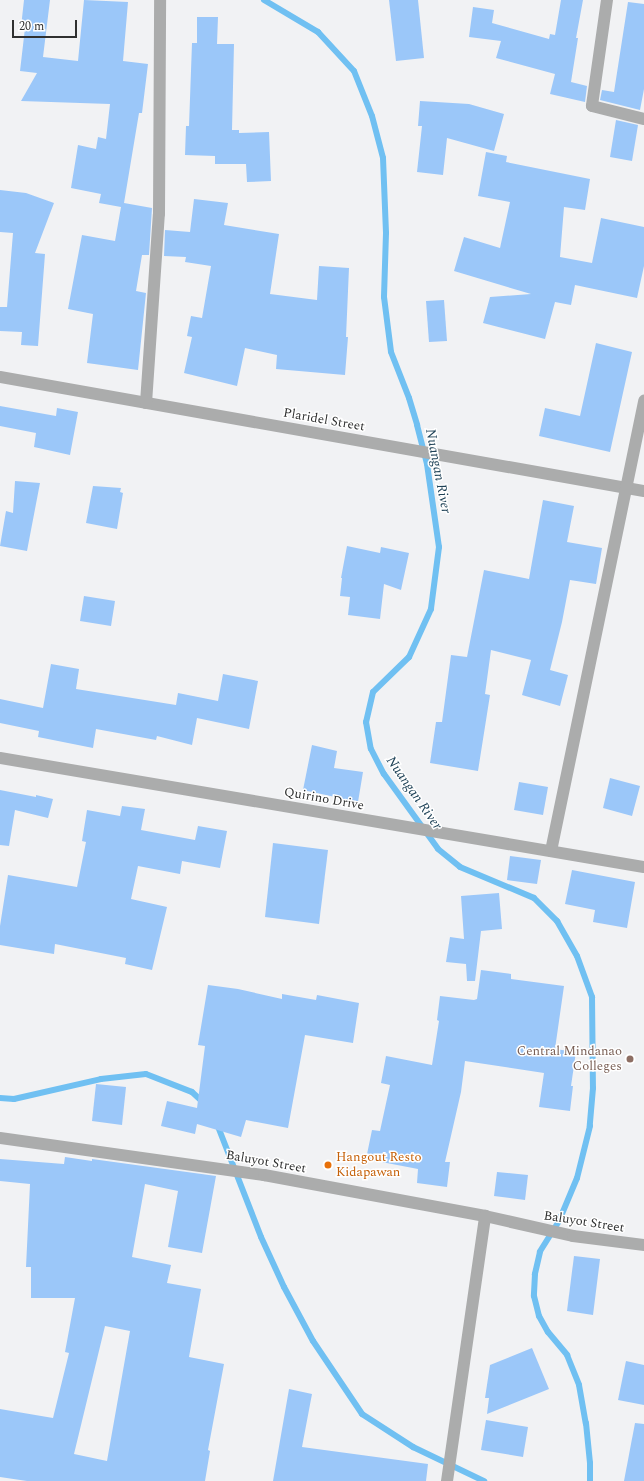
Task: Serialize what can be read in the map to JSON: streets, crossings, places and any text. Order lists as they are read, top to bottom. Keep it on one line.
{"streets":{"street":["Plaridel Street","Quirino Drive","Baluyot Street"]},"water":["Nuangan River"],"places":["Central Mindanao Colleges","Hangout Resto Kidapawan"],"scale_bar":"20 m"}
